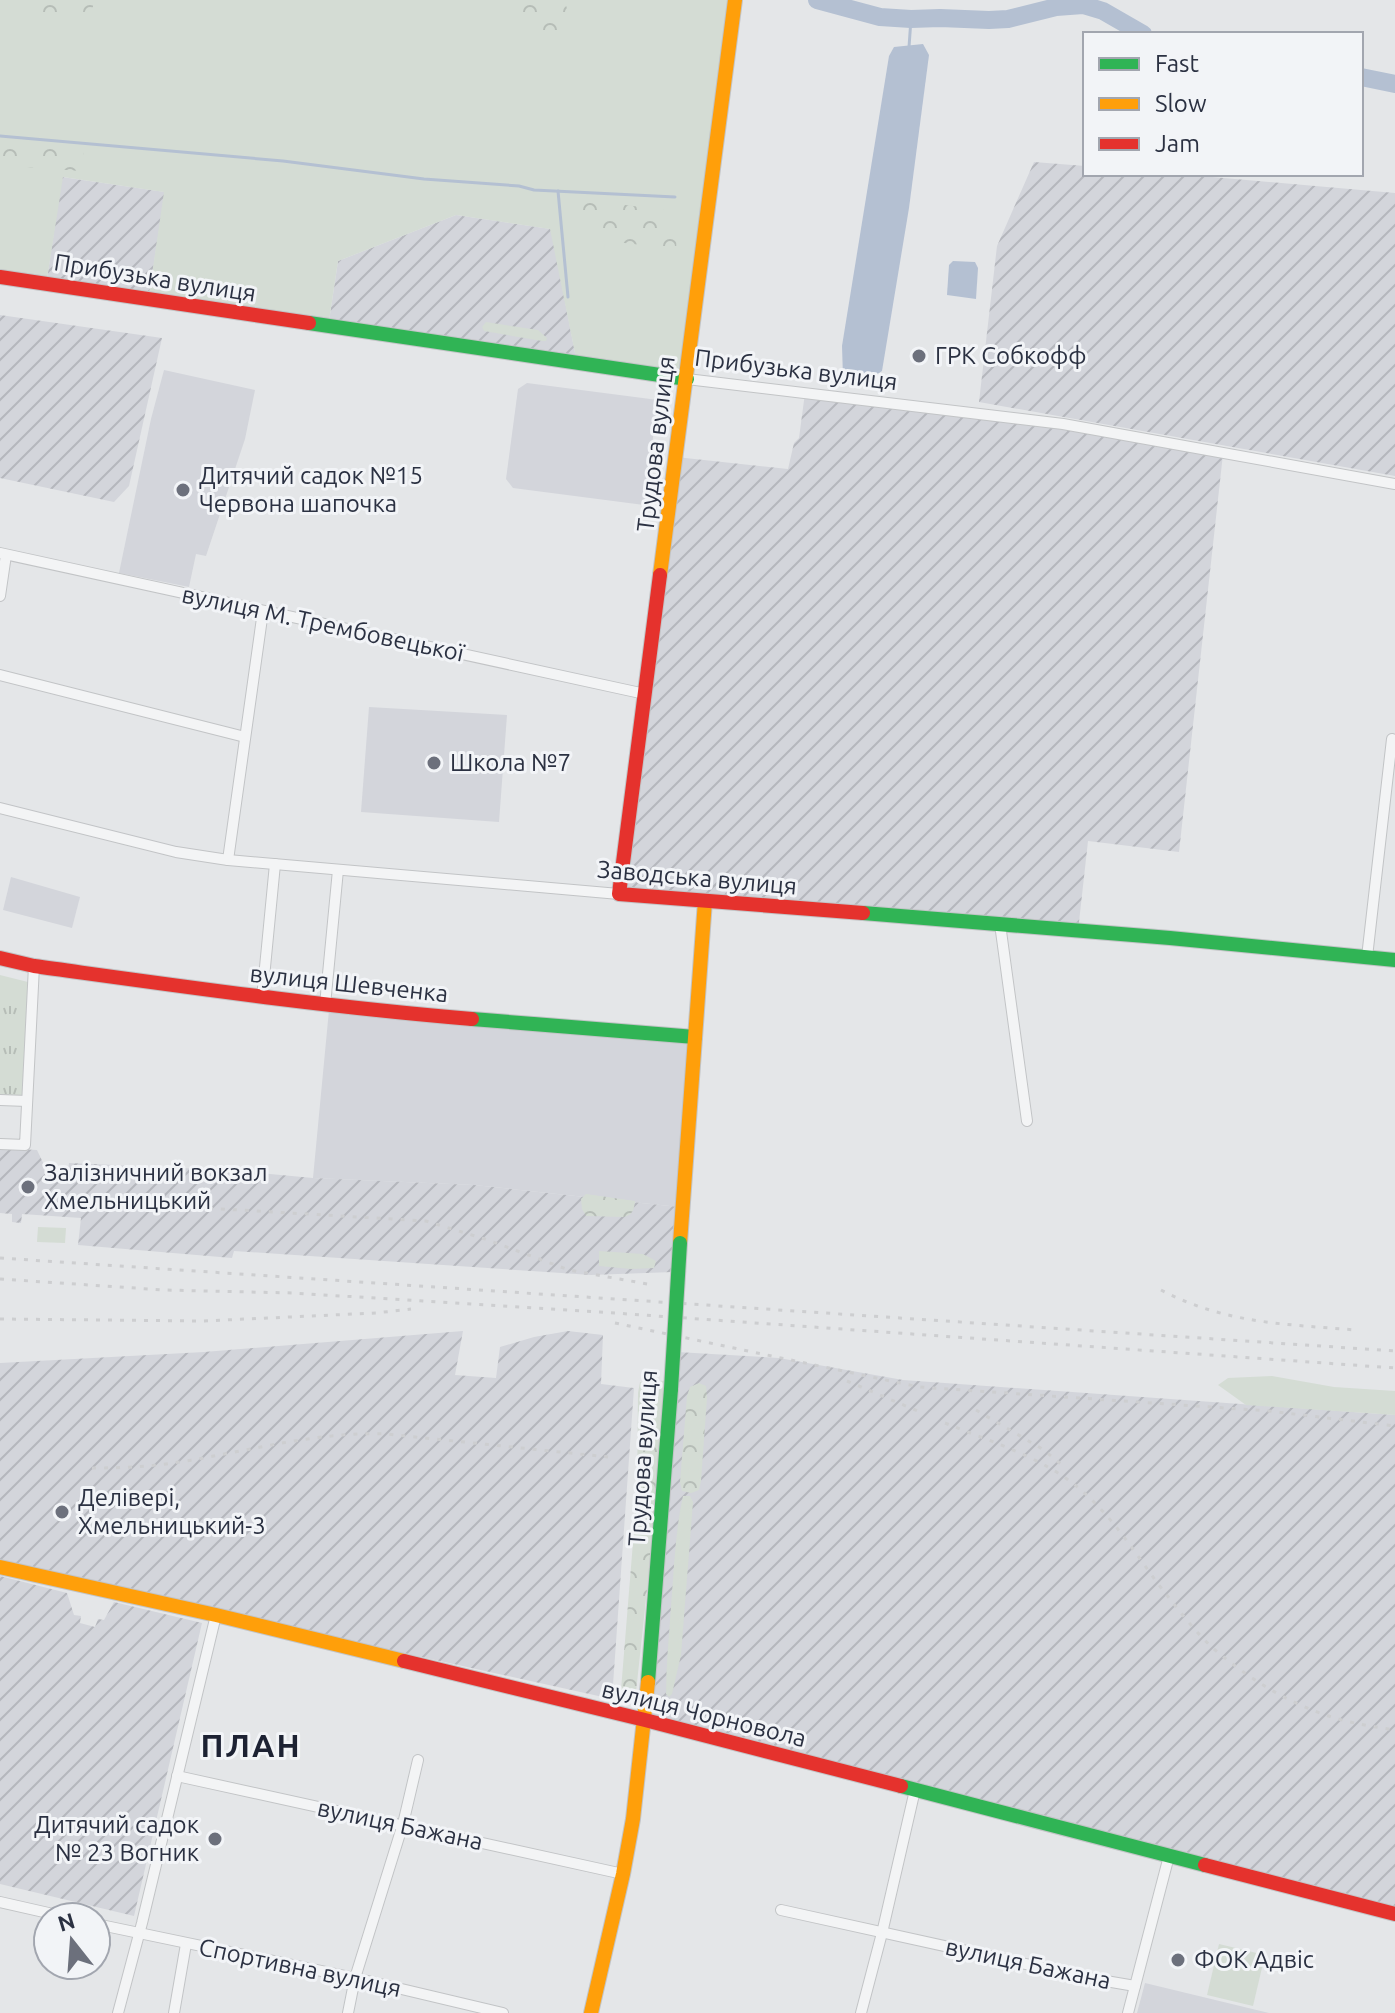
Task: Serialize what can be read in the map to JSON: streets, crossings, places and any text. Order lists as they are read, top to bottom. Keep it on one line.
{"streets":{"street":["Прибузька вулиця","Трудова вулиця","вулиця М. Трембовецької","Заводська вулиця","вулиця Шевченка","вулиця Чорновола","вулиця Бажана","Спортивна вулиця"]},"crossings":[["Прибузька вулиця","Трудова вулиця"],["Трудова вулиця","вулиця М. Трембовецької"],["Трудова вулиця","Заводська вулиця"],["Трудова вулиця","вулиця Шевченка"],["Трудова вулиця","вулиця Чорновола"],["Трудова вулиця","вулиця Бажана"]],"districts":["ПЛАН"],"places":["ГРК Собкофф","Дитячий садок №15 Червона шапочка","Школа №7","Залізничний вокзал Хмельницький","Делівері, Хмельницький-3","Дитячий садок № 23 Вогник","ФОК Адвіс"],"legend":["Fast","Slow","Jam"],"north":"top"}
